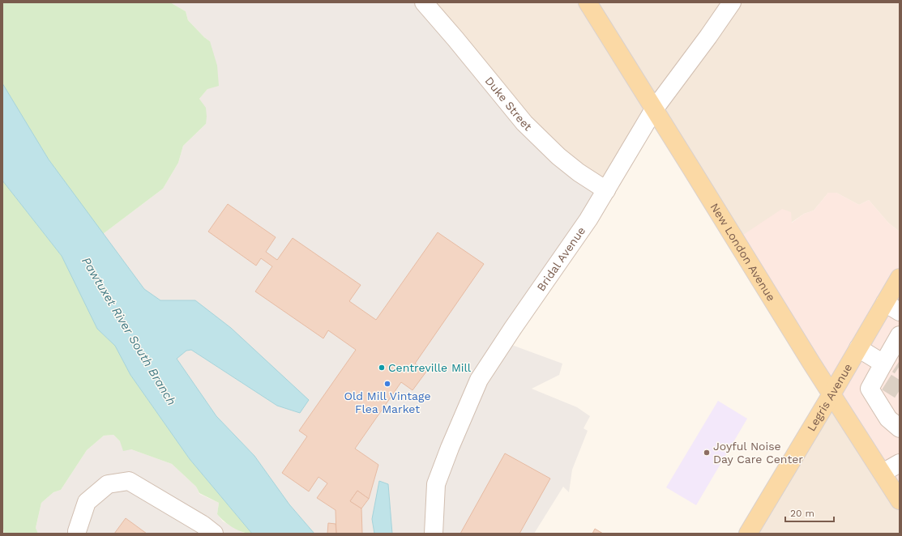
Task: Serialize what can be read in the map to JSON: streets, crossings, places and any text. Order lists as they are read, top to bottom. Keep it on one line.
{"streets":{"main road":["New London Avenue","Legris Avenue"],"street":["Duke Street","Bridal Avenue"]},"crossings":[["Duke Street","Bridal Avenue"],["New London Avenue","Bridal Avenue"],["New London Avenue","Legris Avenue"]],"water":["Pawtuxet River South Branch"],"places":["Centreville Mill","Old Mill Vintage Flea Market","Joyful Noise Day Care Center"],"scale_bar":"20 m"}
